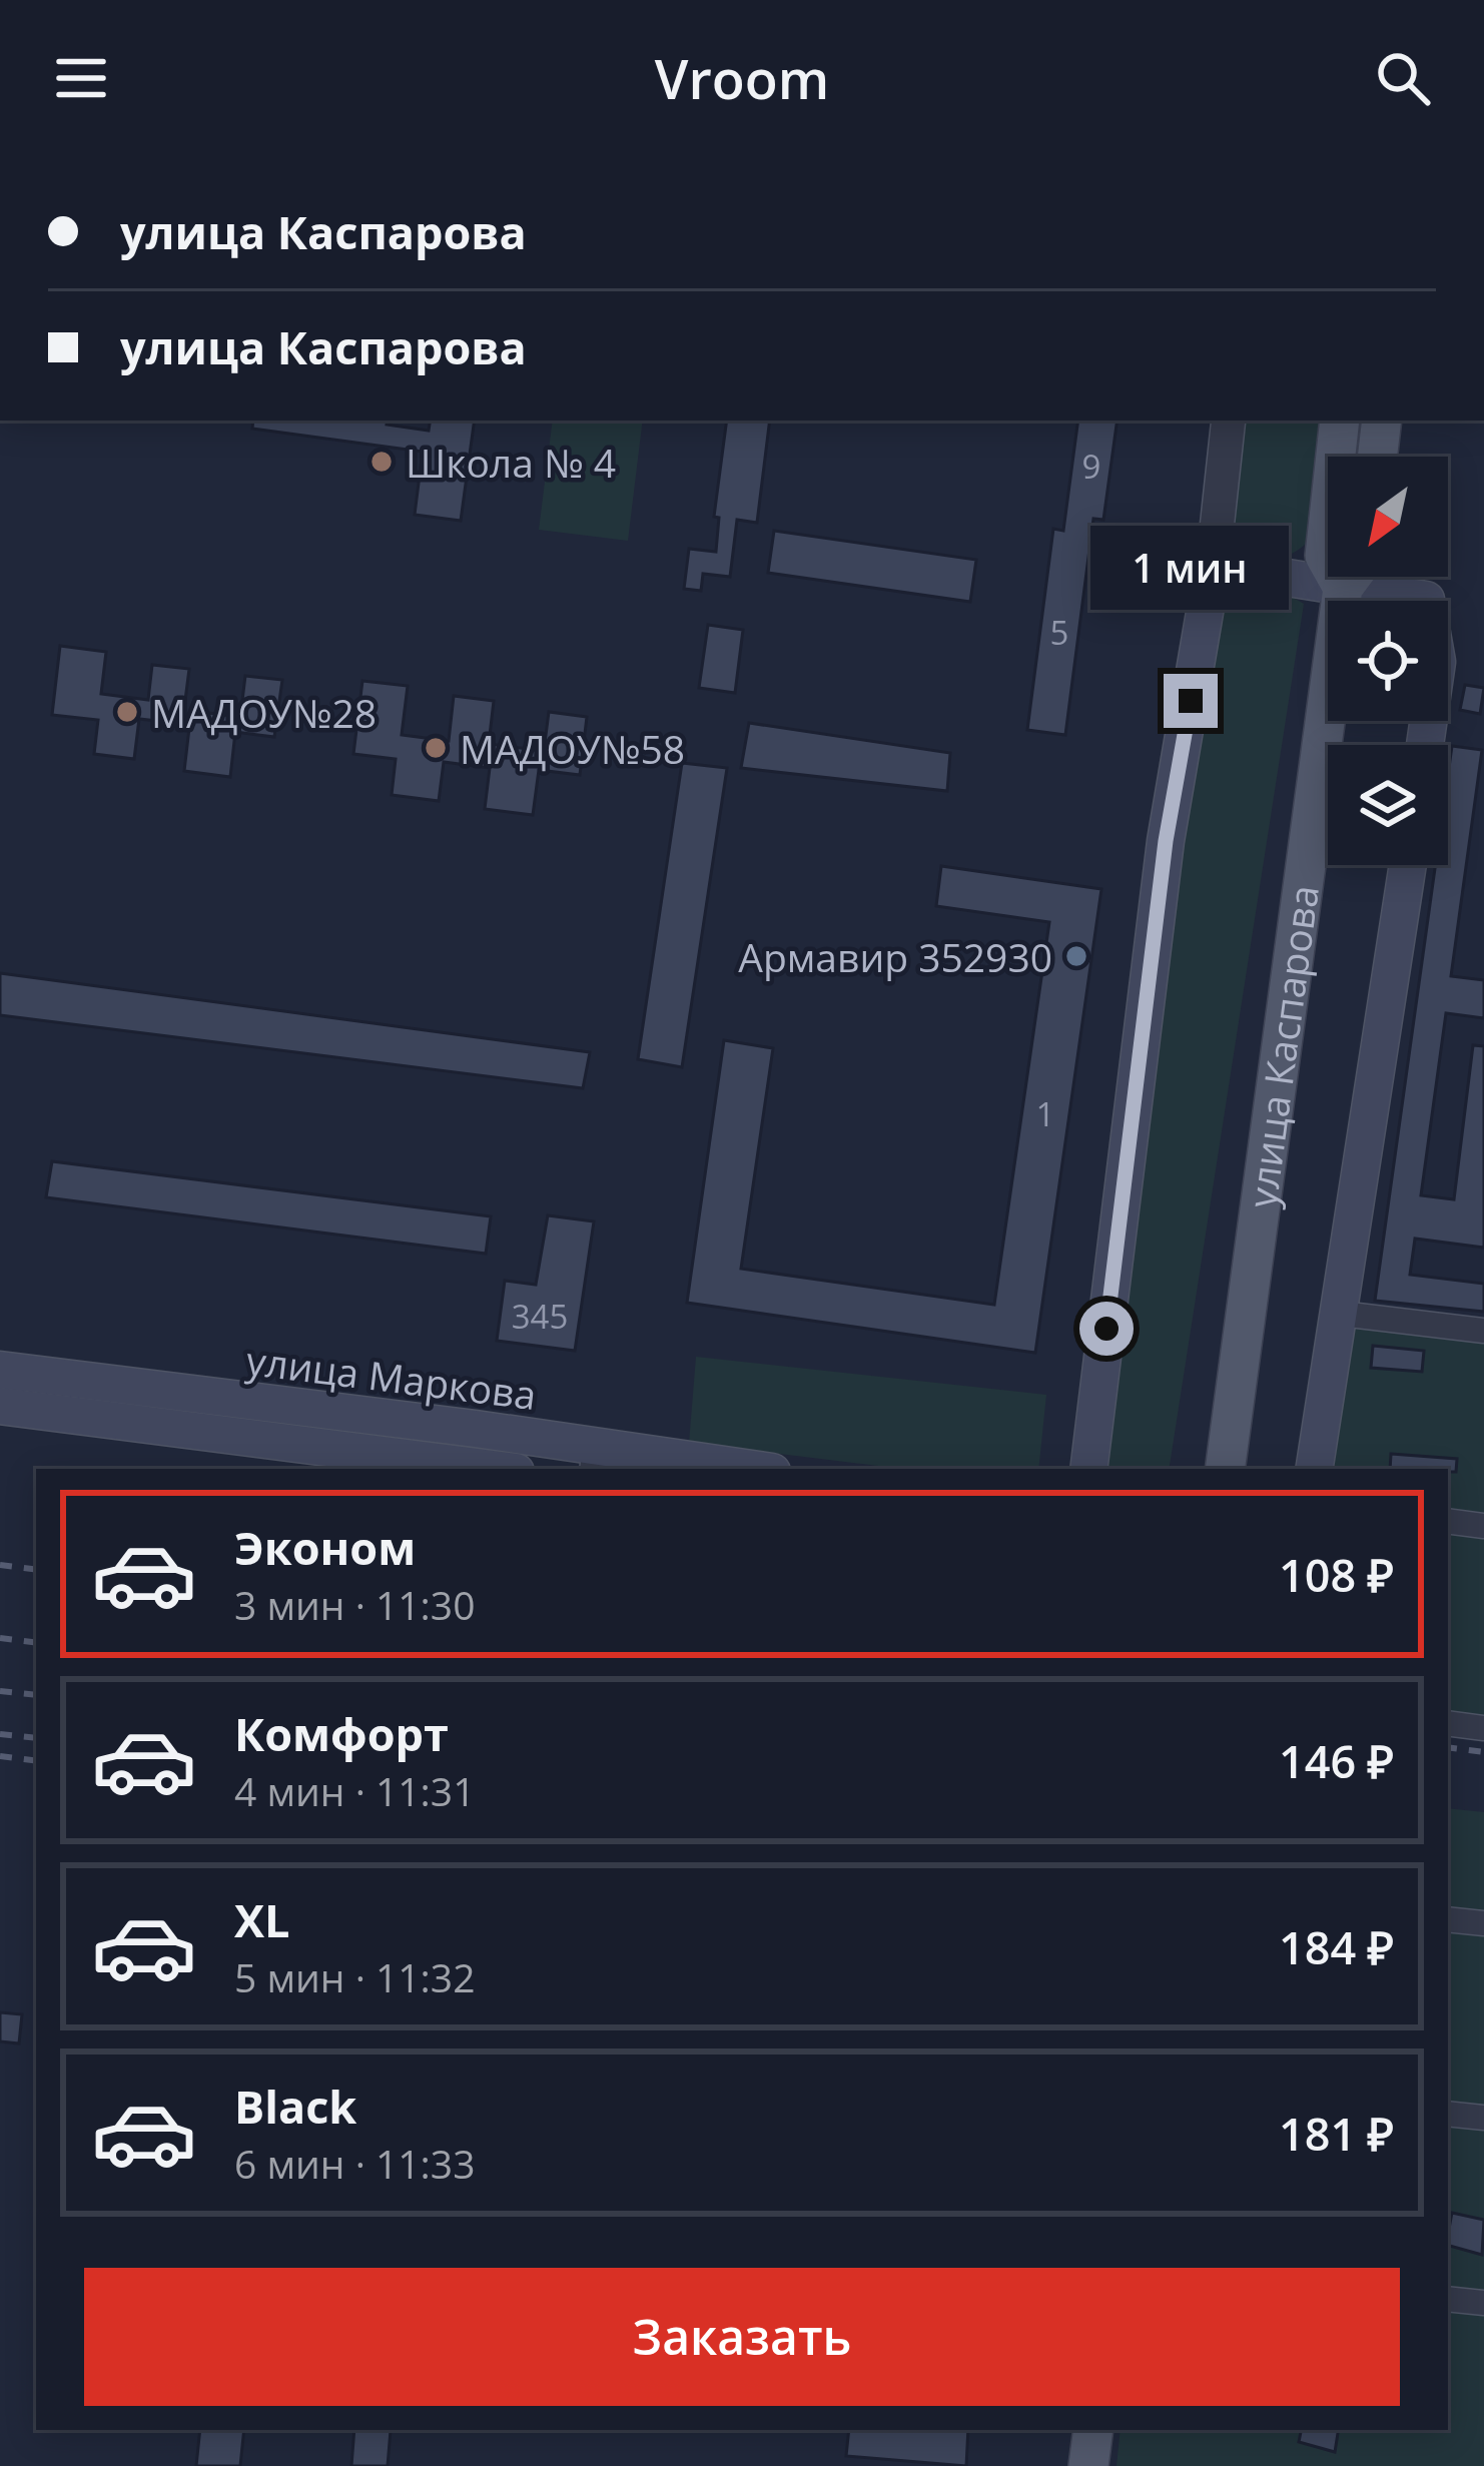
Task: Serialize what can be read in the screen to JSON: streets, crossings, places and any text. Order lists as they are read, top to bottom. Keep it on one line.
{"streets":{"main road":["улица Каспарова","улица Маркова"]},"places":["Школа № 4","МАДОУ№28","МАДОУ№58","Армавир 352930"],"house_numbers":["9","5","1","345"],"north":"bottom left","page":{"header":"Vroom","banner":["улица Каспарова","улица Каспарова"],"bubble":"1 мин","list":[{"name":"Эконом","note":"3 мин · 11:30","value":"108 ₽"},{"name":"Комфорт","note":"4 мин · 11:31","value":"146 ₽"},{"name":"XL","note":"5 мин · 11:32","value":"184 ₽"},{"name":"Black","note":"6 мин · 11:33","value":"181 ₽"}],"buttons":"Заказать"}}
